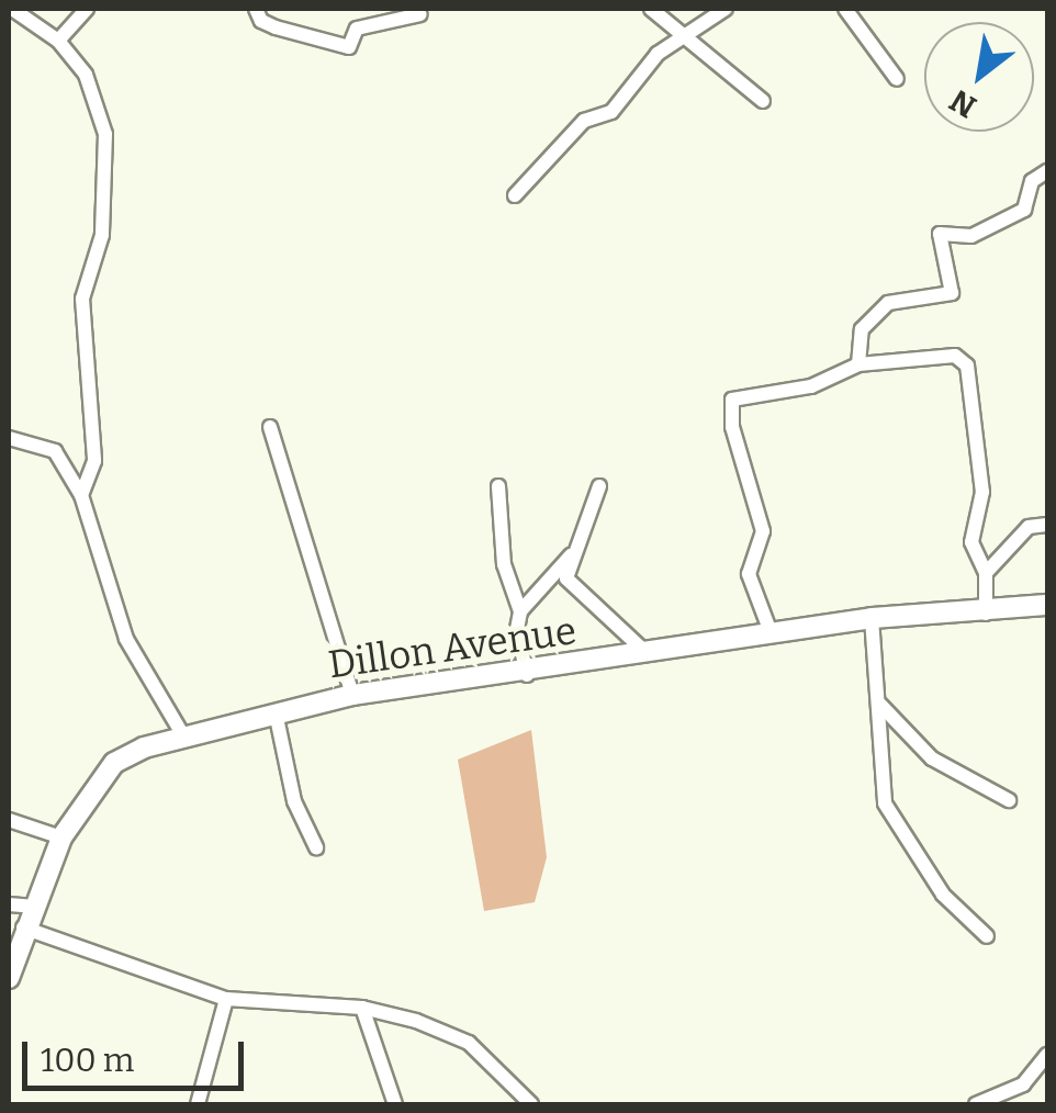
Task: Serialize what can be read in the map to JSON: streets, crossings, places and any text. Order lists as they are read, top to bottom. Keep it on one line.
{"streets":{"street":["Dillon Avenue"]},"scale_bar":"100 m","north":"bottom left"}
